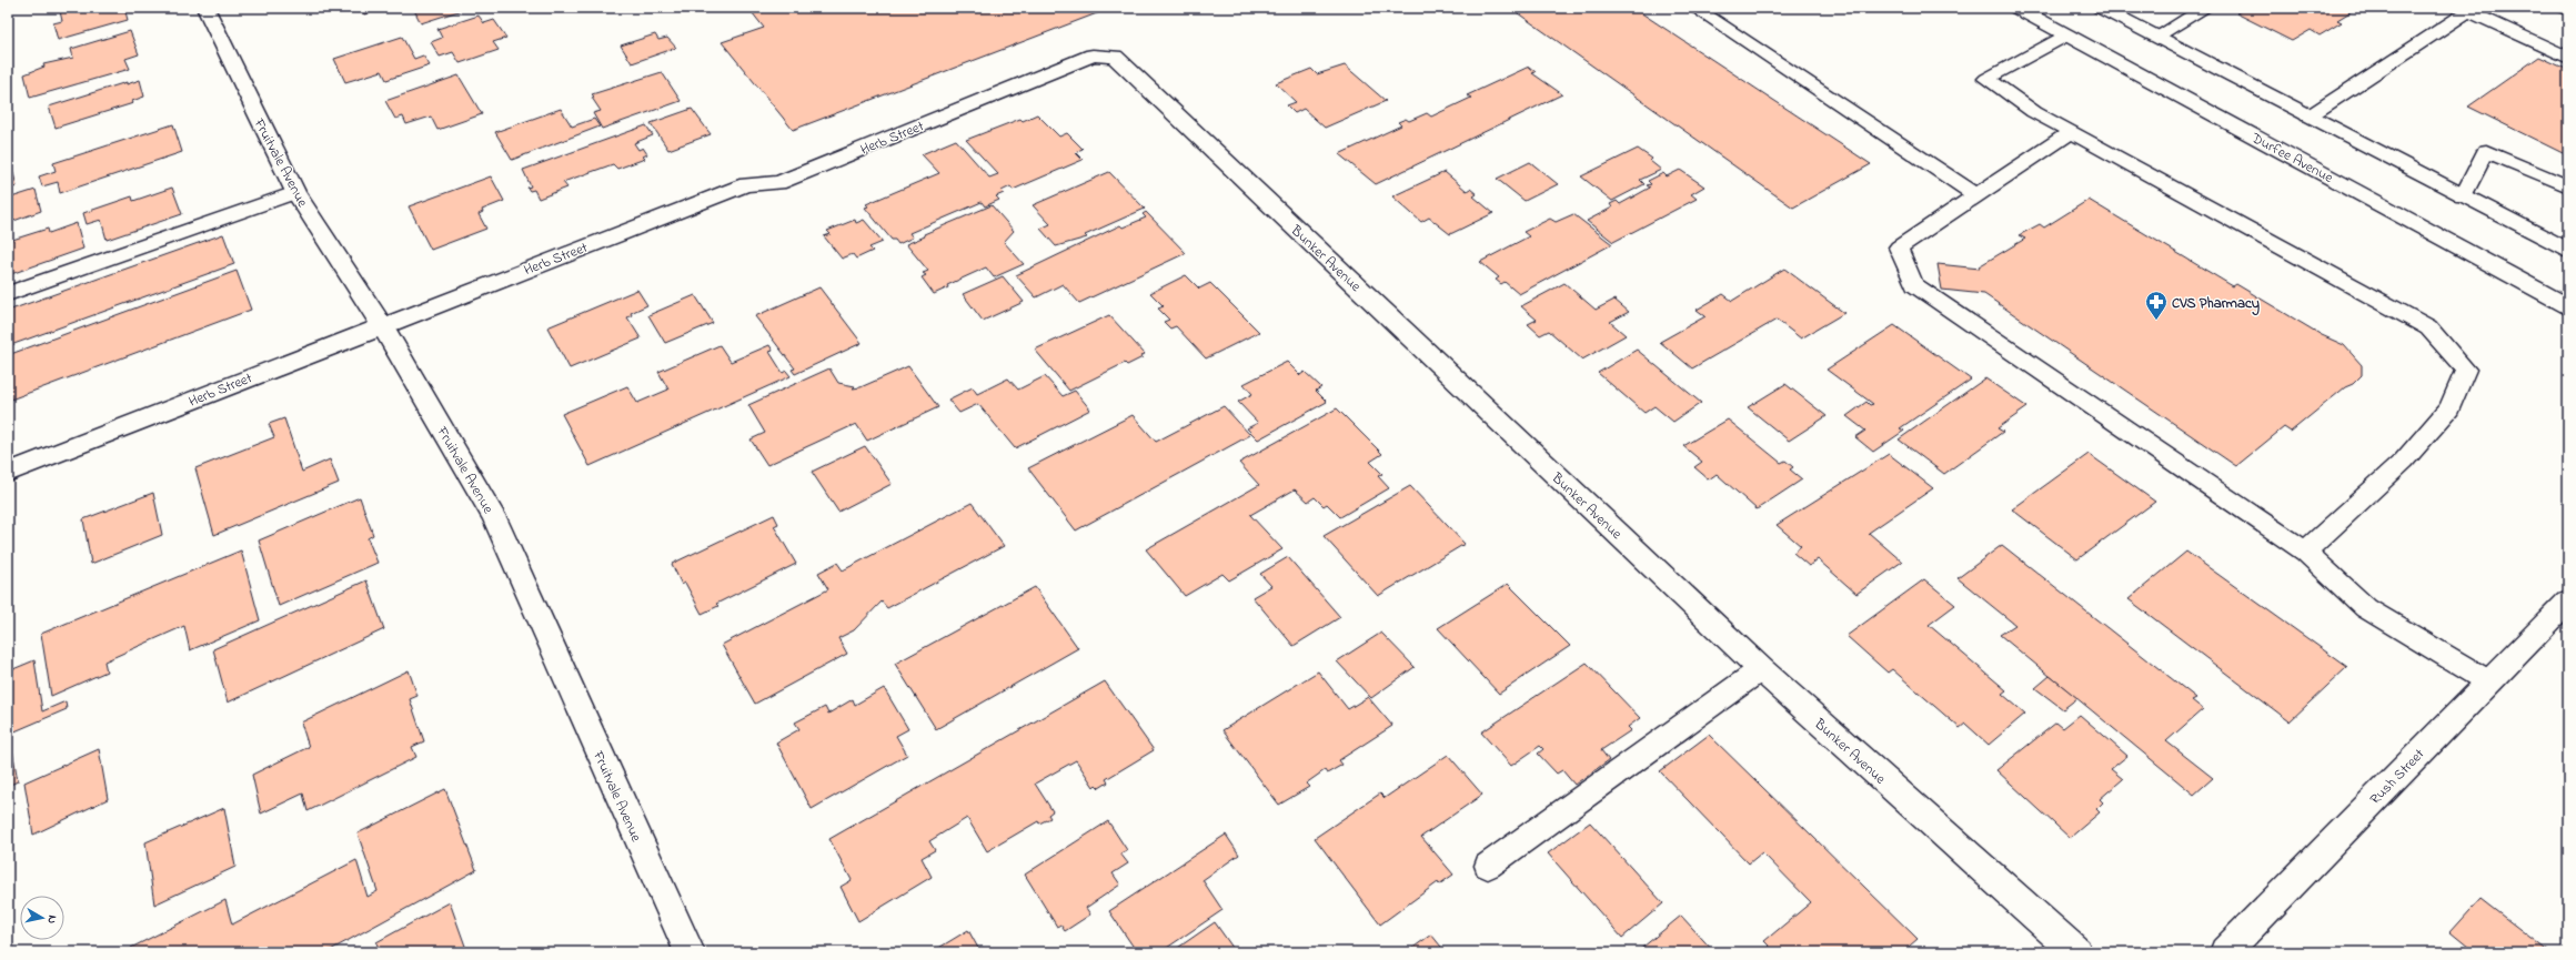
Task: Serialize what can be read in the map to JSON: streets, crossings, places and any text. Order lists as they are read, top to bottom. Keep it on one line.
{"streets":{"street":["Herb Street","Durfee Avenue","Fruitvale Avenue","Bunker Avenue","Rush Street"]},"crossings":[["Herb Street","Fruitvale Avenue"],["Herb Street","Bunker Avenue"]],"places":{"pharmacy":["CVS Pharmacy"]},"north":"right"}
